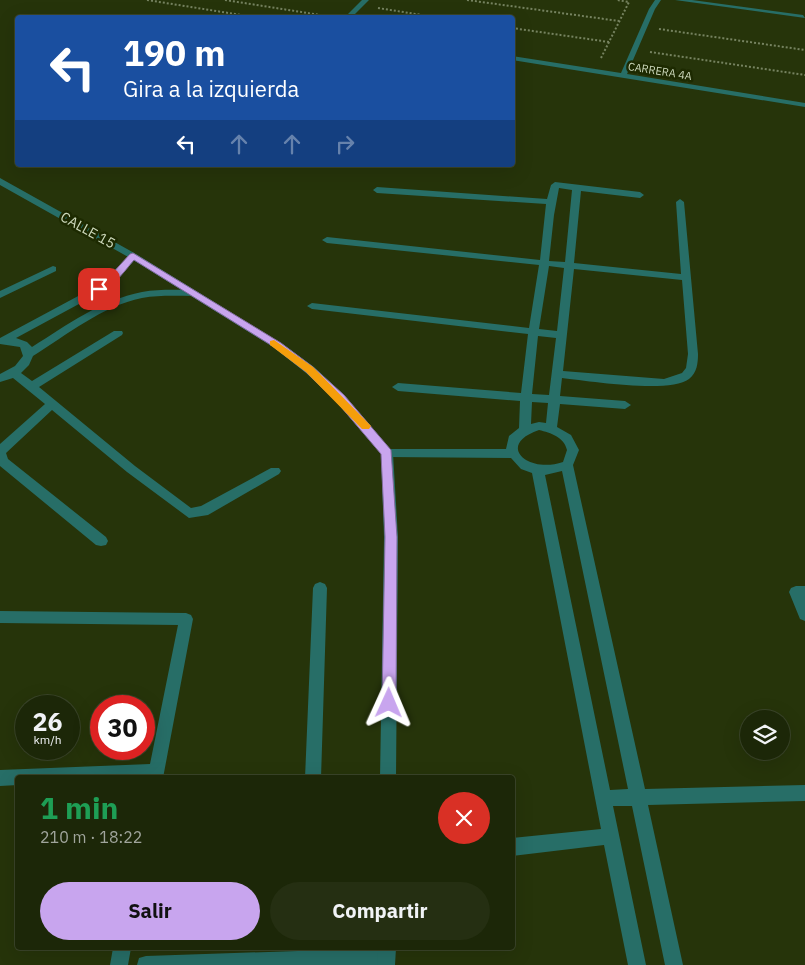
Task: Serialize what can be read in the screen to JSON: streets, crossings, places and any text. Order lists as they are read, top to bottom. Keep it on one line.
{"streets":{"street":["CARRERA 4A","CALLE 15"]},"page":{"turn":["190 m","Gira a la izquierda"],"speed":"26 km/h","limit":"30","heading":["1 min","210 m · 18:22"],"buttons":["Salir","Compartir"]}}
